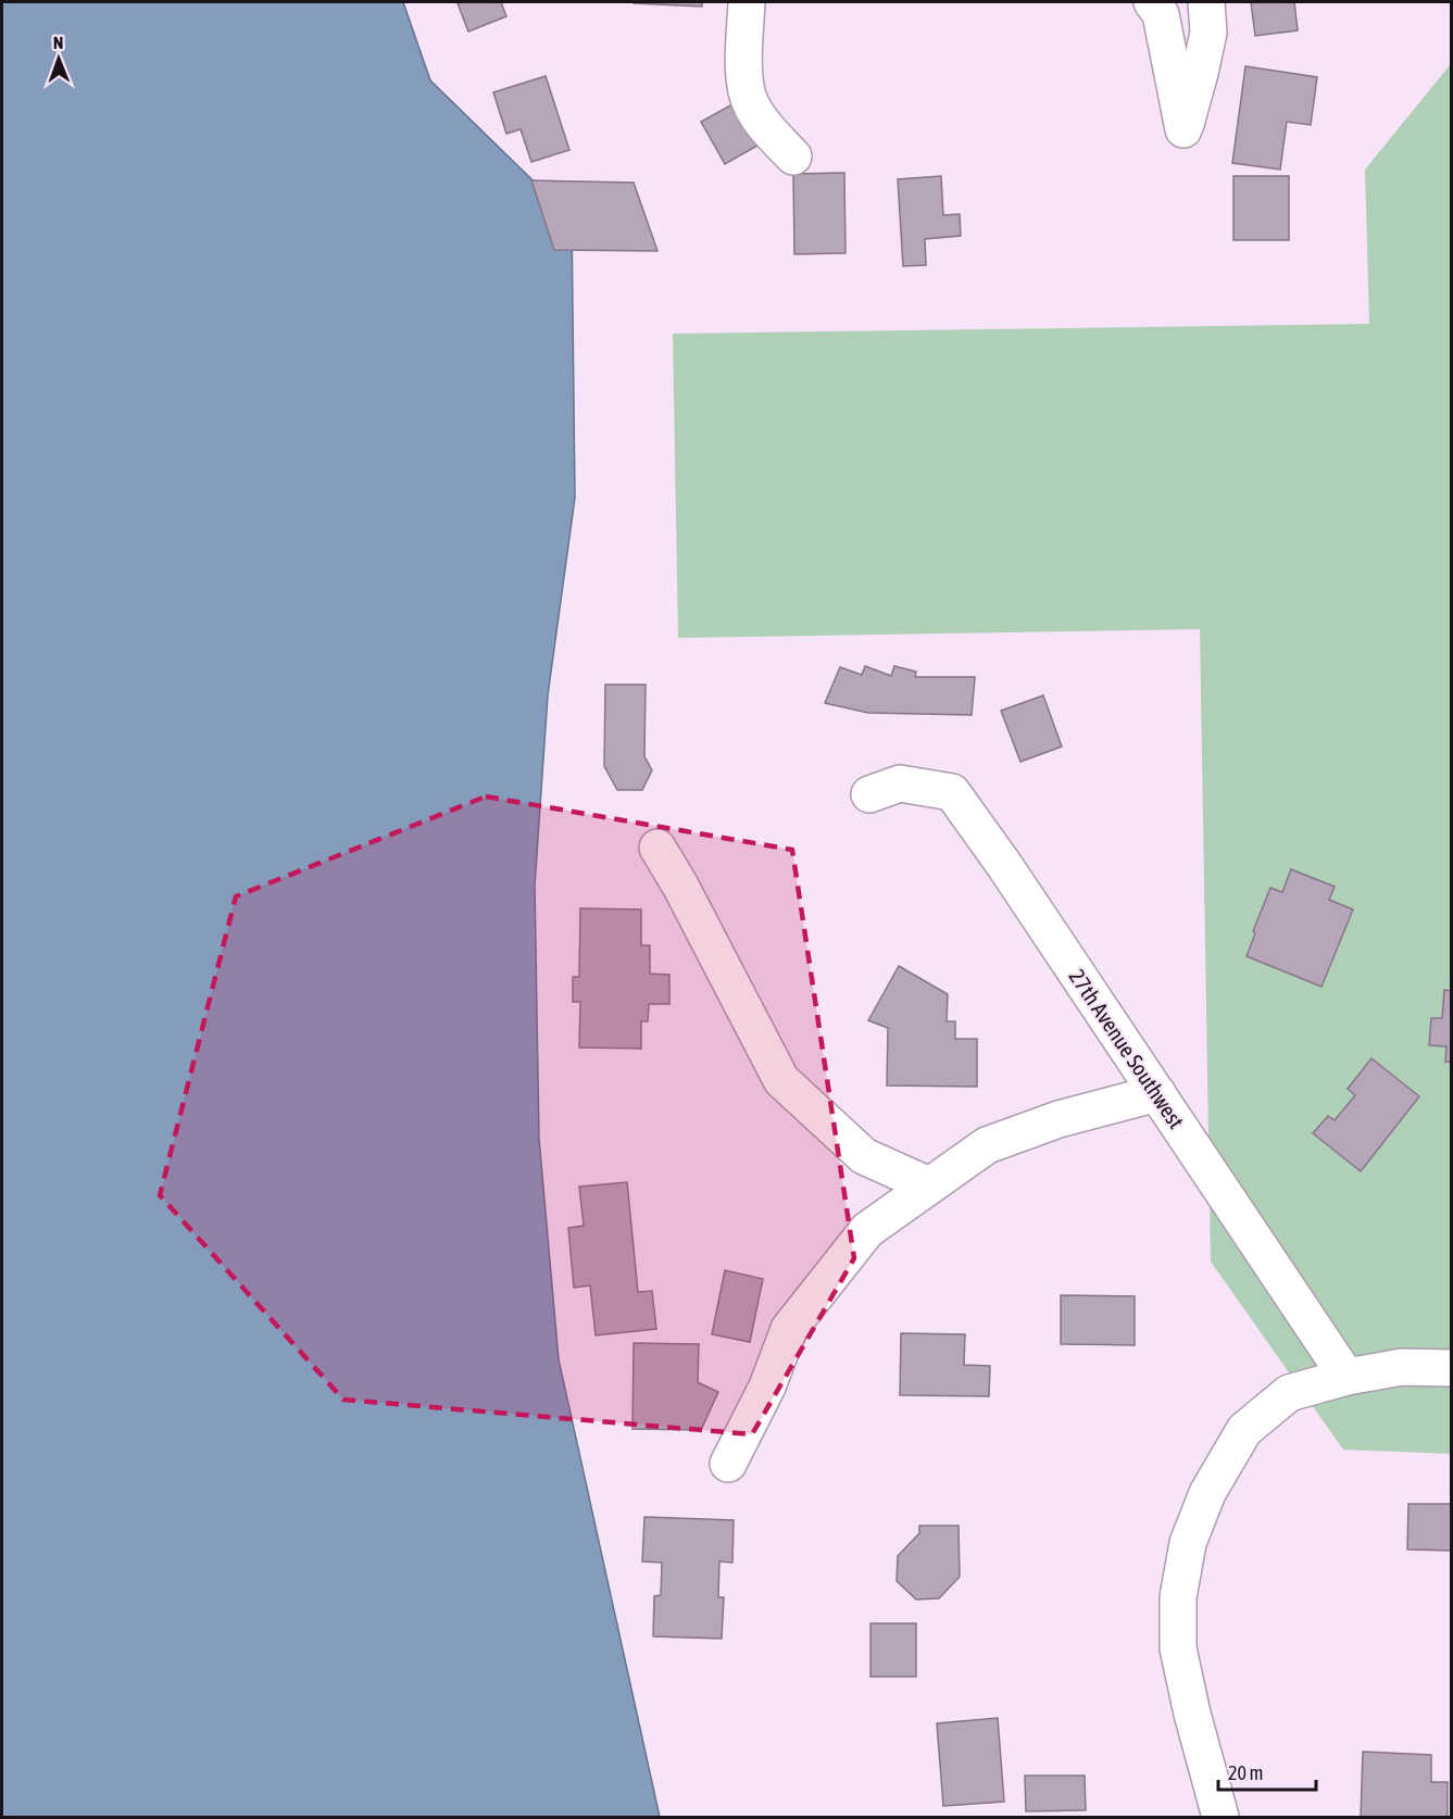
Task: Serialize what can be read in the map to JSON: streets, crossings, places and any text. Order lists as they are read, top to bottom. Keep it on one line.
{"streets":{"street":["27th Avenue Southwest"]},"scale_bar":"20 m","north":"top"}
